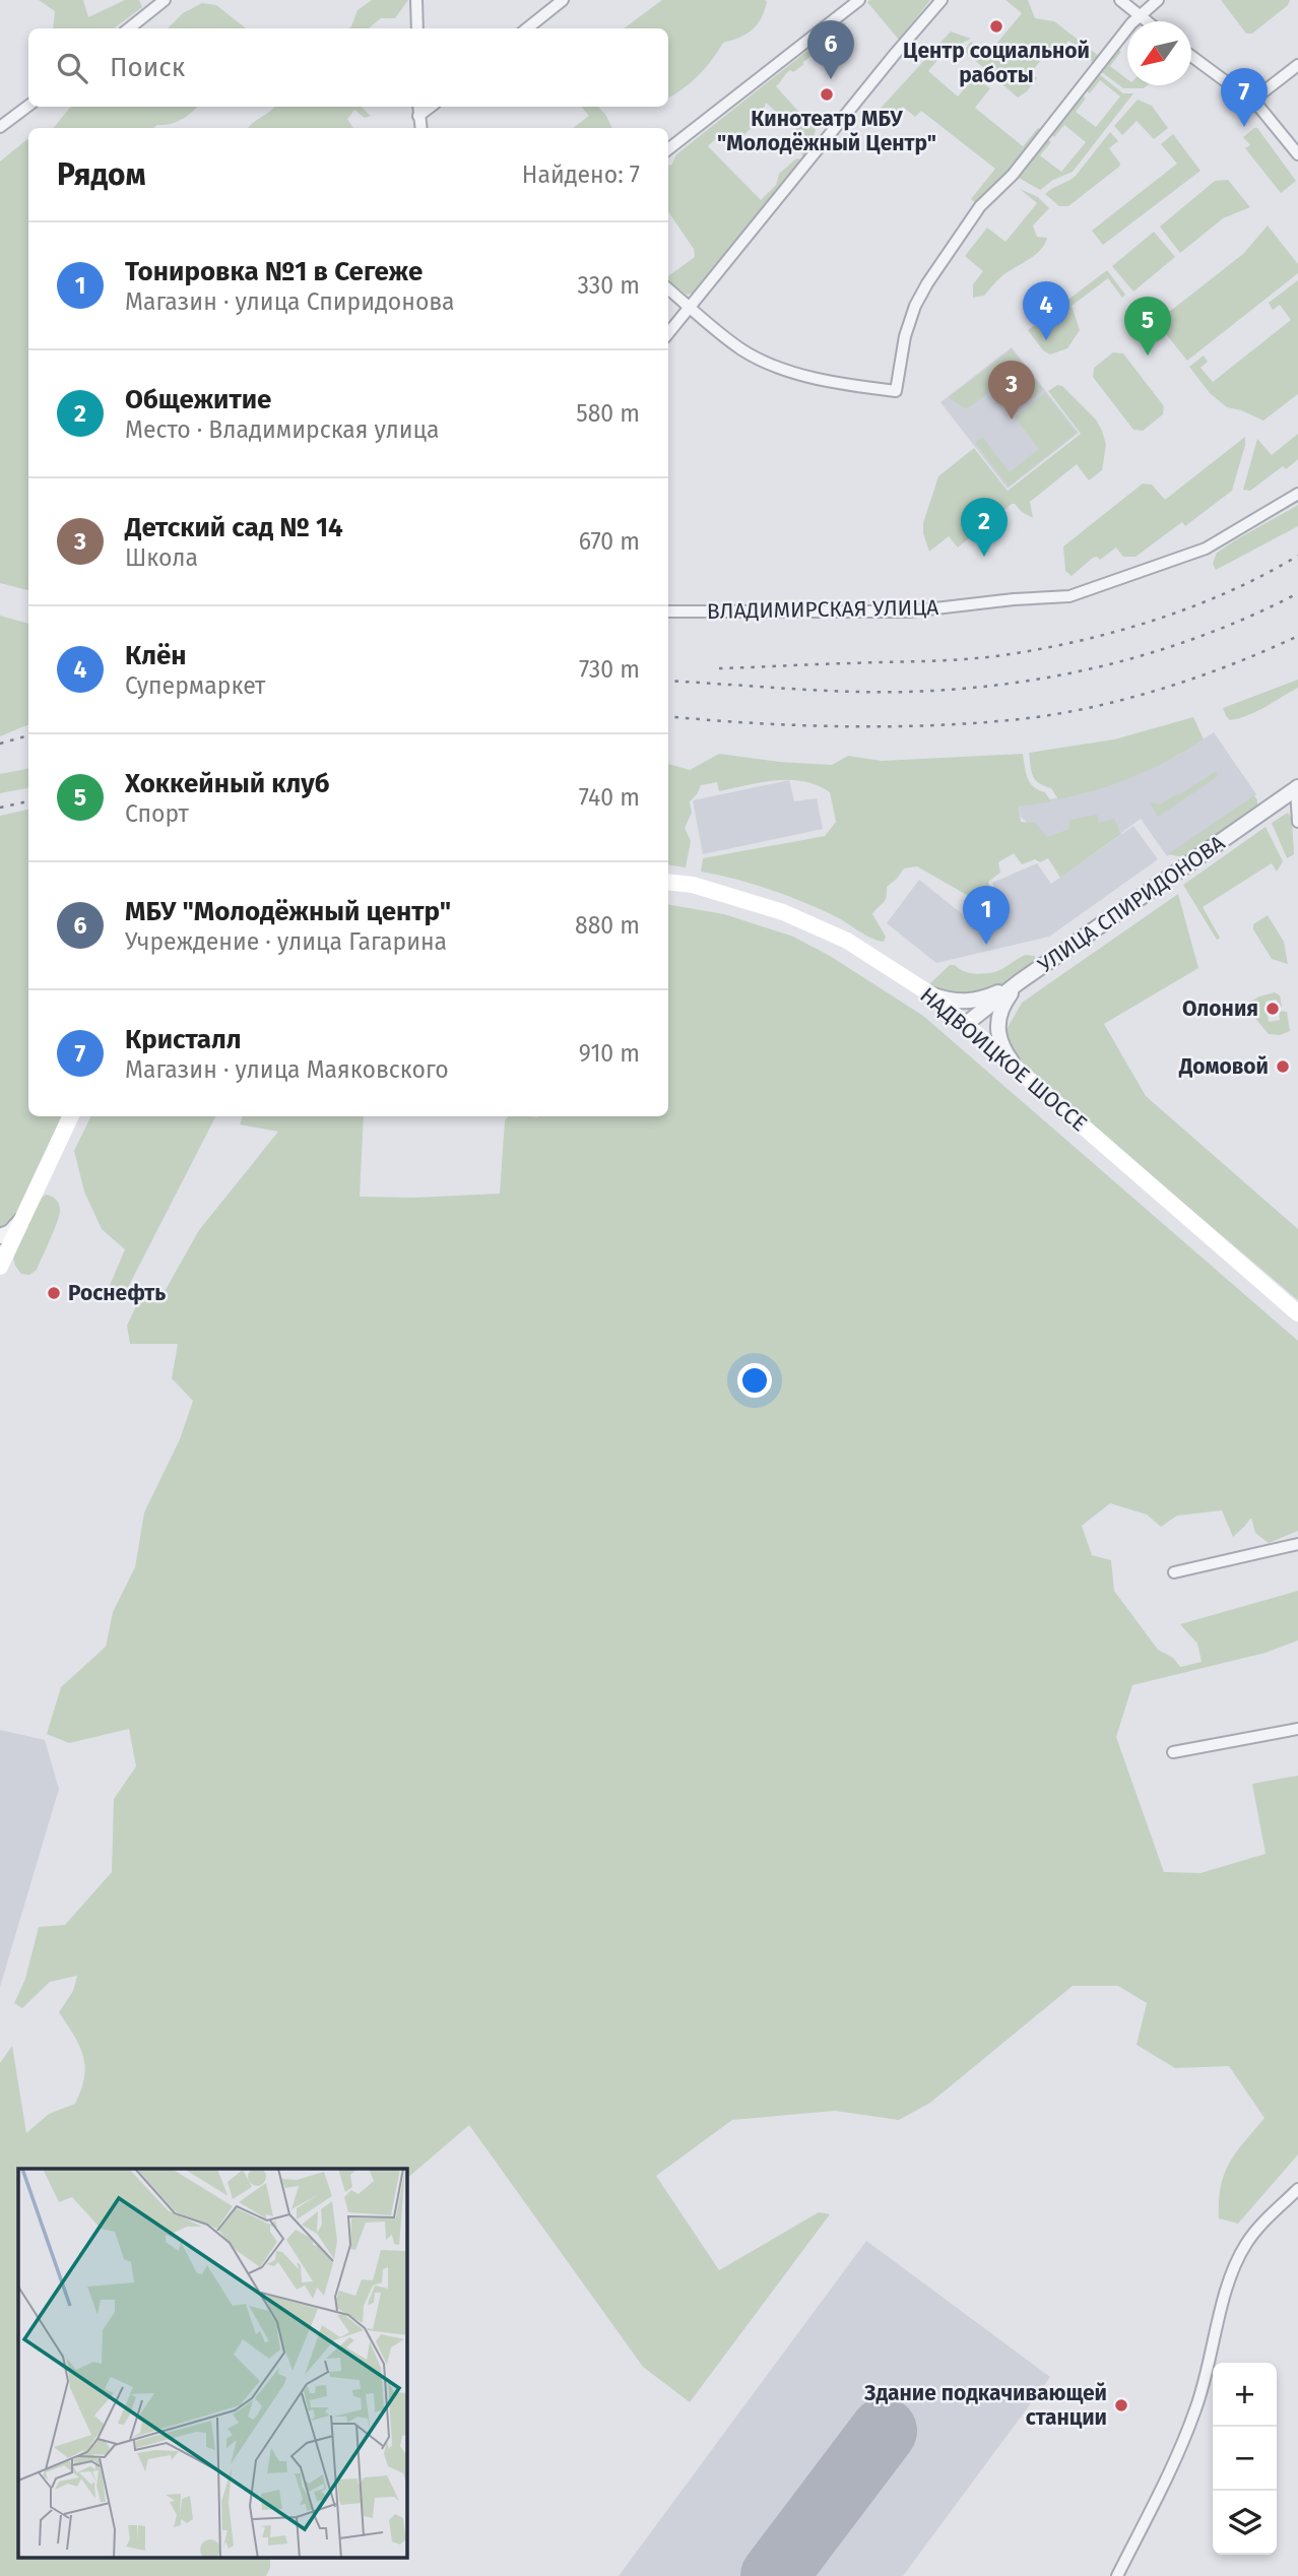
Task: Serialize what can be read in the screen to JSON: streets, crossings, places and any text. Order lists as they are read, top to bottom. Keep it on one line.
{"streets":{"main road":["НАДВОИЦКОЕ ШОССЕ"],"street":["ВЛАДИМИРСКАЯ УЛИЦА","УЛИЦА СПИРИДОНОВА"]},"crossings":[["УЛИЦА СПИРИДОНОВА","НАДВОИЦКОЕ ШОССЕ"]],"places":["Центр социальной работы","Кинотеатр МБУ \"Молодёжный Центр\"","Олония","Домовой","Роснефть","Здание подкачивающей станции"],"north":"bottom left","page":{"pins":["6","7","4","5","3","2","1"],"search":"Поиск","heading":["Рядом","Найдено: 7"],"list":[{"mark":"1","name":"Тонировка №1 в Сегеже","note":"Магазин · улица Спиридонова","value":"330 m"},{"mark":"2","name":"Общежитие","note":"Место · Владимирская улица","value":"580 m"},{"mark":"3","name":"Детский сад № 14","note":"Школа","value":"670 m"},{"mark":"4","name":"Клён","note":"Супермаркет","value":"730 m"},{"mark":"5","name":"Хоккейный клуб","note":"Спорт","value":"740 m"},{"mark":"6","name":"МБУ \"Молодёжный центр\"","note":"Учреждение · улица Гагарина","value":"880 m"},{"mark":"7","name":"Кристалл","note":"Магазин · улица Маяковского","value":"910 m"}],"map_buttons":["+","−"]}}
